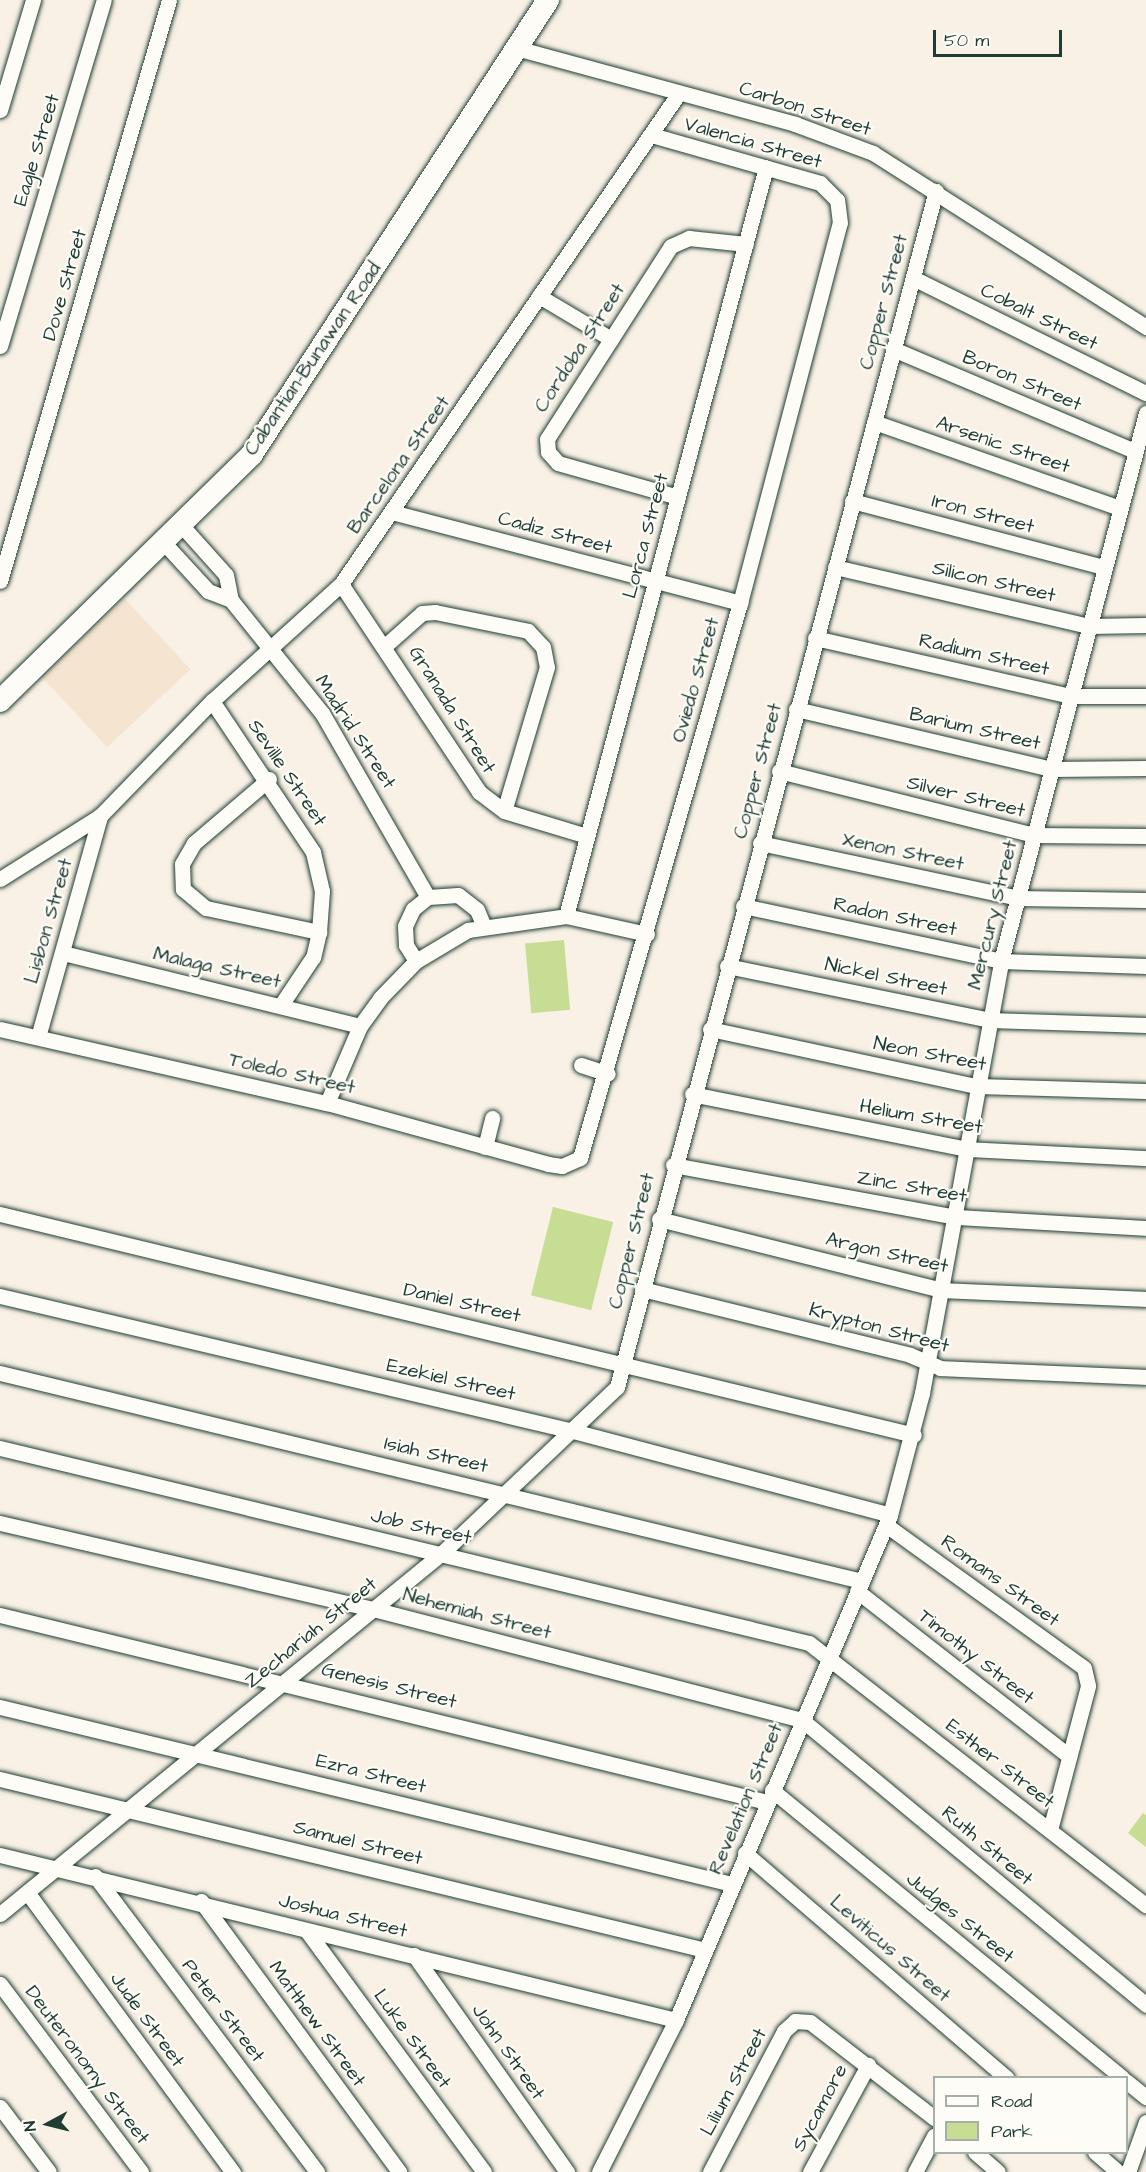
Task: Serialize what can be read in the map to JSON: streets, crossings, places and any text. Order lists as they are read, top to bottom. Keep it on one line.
{"streets":{"main road":["Cabantian-Bunawan Road"],"street":["Carbon Street","Valencia Street","Eagle Street","Dove Street","Copper Street","Cobalt Street","Cordoba Street","Boron Street","Arsenic Street","Barcelona Street","Iron Street","Cadiz Street","Lorca Street","Silicon Street","Radium Street","Oviedo Street","Granada Street","Barium Street","Madrid Street","Seville Street","Silver Street","Xenon Street","Mercury Street","Radon Street","Lisbon Street","Malaga Street","Nickel Street","Neon Street","Toledo Street","Helium Street","Zinc Street","Argon Street","Daniel Street","Krypton Street","Ezekiel Street","Isiah Street","Job Street","Romans Street","Nehemiah Street","Zechariah Street","Timothy Street","Genesis Street","Esther Street","Ezra Street","Revelation Street","Samuel Street","Ruth Street","Joshua Street","Judges Street","Leviticus Street","Peter Street","Jude Street","Matthew Street","Luke Street","John Street","Deuteronomy Street","Lilium Street","Sycamore"]},"crossings":[["Carbon Street","Copper Street"],["Carbon Street","Cabantian-Bunawan Road"],["Carbon Street","Barcelona Street"],["Valencia Street","Barcelona Street"],["Valencia Street","Lorca Street"],["Valencia Street","Oviedo Street"],["Copper Street","Cobalt Street"],["Copper Street","Boron Street"],["Copper Street","Arsenic Street"],["Copper Street","Iron Street"],["Copper Street","Silicon Street"],["Copper Street","Radium Street"],["Copper Street","Barium Street"],["Copper Street","Silver Street"],["Copper Street","Xenon Street"],["Copper Street","Radon Street"],["Copper Street","Nickel Street"],["Copper Street","Neon Street"],["Copper Street","Helium Street"],["Copper Street","Zinc Street"],["Copper Street","Argon Street"],["Copper Street","Daniel Street"],["Copper Street","Krypton Street"],["Copper Street","Zechariah Street"],["Cordoba Street","Lorca Street"],["Cabantian-Bunawan Road","Madrid Street"],["Boron Street","Mercury Street"],["Arsenic Street","Mercury Street"],["Barcelona Street","Cadiz Street"],["Barcelona Street","Granada Street"],["Barcelona Street","Madrid Street"],["Barcelona Street","Seville Street"],["Barcelona Street","Lisbon Street"],["Iron Street","Mercury Street"],["Cadiz Street","Lorca Street"],["Cadiz Street","Oviedo Street"],["Lorca Street","Granada Street"],["Silicon Street","Mercury Street"],["Radium Street","Mercury Street"],["Oviedo Street","Toledo Street"],["Barium Street","Mercury Street"],["Seville Street","Malaga Street"],["Silver Street","Mercury Street"],["Xenon Street","Mercury Street"],["Mercury Street","Radon Street"],["Mercury Street","Nickel Street"],["Mercury Street","Neon Street"],["Mercury Street","Helium Street"],["Mercury Street","Zinc Street"],["Mercury Street","Argon Street"],["Mercury Street","Daniel Street"],["Mercury Street","Krypton Street"],["Mercury Street","Revelation Street"],["Lisbon Street","Malaga Street"],["Lisbon Street","Toledo Street"],["Daniel Street","Zechariah Street"],["Daniel Street","Revelation Street"],["Ezekiel Street","Romans Street"],["Ezekiel Street","Zechariah Street"],["Ezekiel Street","Revelation Street"],["Isiah Street","Zechariah Street"],["Isiah Street","Timothy Street"],["Isiah Street","Revelation Street"],["Job Street","Zechariah Street"],["Job Street","Esther Street"],["Job Street","Revelation Street"],["Romans Street","Timothy Street"],["Romans Street","Revelation Street"],["Nehemiah Street","Zechariah Street"],["Nehemiah Street","Revelation Street"],["Nehemiah Street","Ruth Street"],["Zechariah Street","Genesis Street"],["Zechariah Street","Ezra Street"],["Zechariah Street","Samuel Street"],["Zechariah Street","Joshua Street"],["Zechariah Street","Jude Street"],["Timothy Street","Revelation Street"],["Genesis Street","Revelation Street"],["Genesis Street","Judges Street"],["Esther Street","Revelation Street"],["Ezra Street","Revelation Street"],["Revelation Street","Samuel Street"],["Revelation Street","Ruth Street"],["Revelation Street","Joshua Street"],["Revelation Street","Judges Street"],["Revelation Street","Leviticus Street"],["Joshua Street","Peter Street"],["Joshua Street","Matthew Street"],["Joshua Street","Luke Street"],["Joshua Street","John Street"],["Lilium Street","Sycamore"]],"legend":["Road","Park"],"scale_bar":"50 m","north":"left"}
